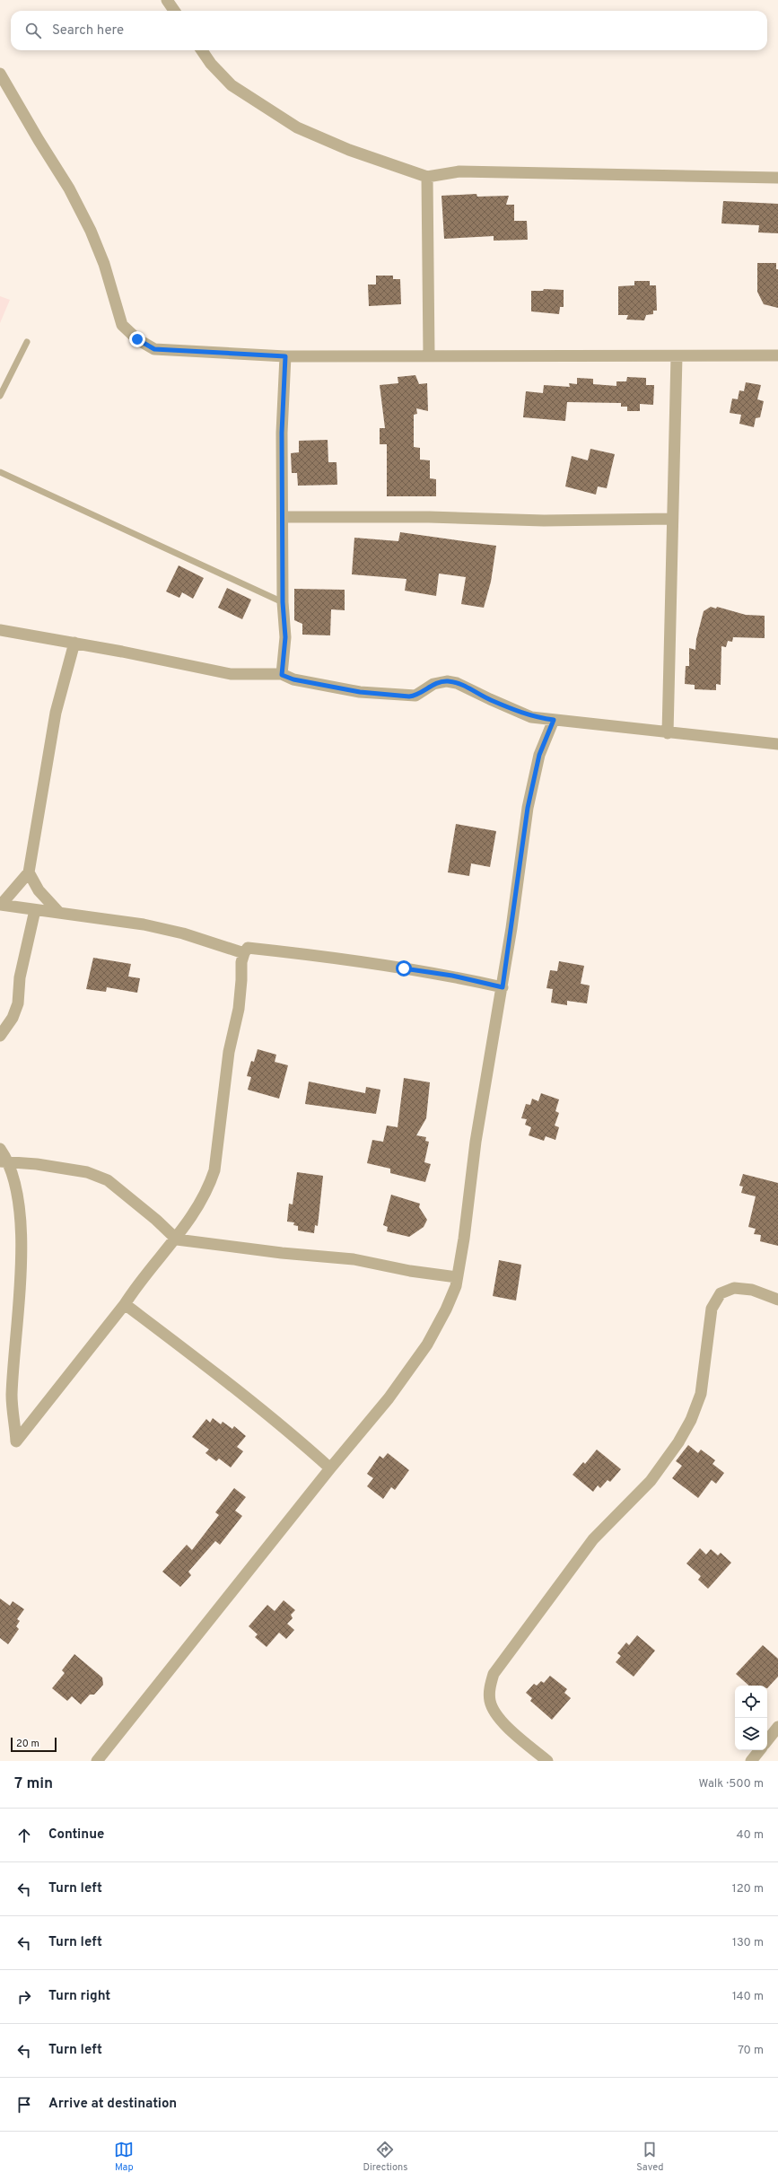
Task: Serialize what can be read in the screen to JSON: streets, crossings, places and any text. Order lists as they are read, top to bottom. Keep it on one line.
{"scale_bar":"20 m","page":{"search":"Search here","scale":"20 m","heading":["7 min","Walk · 500 m"],"list":[["Continue","40 m"],["Turn left","120 m"],["Turn left","130 m"],["Turn right","140 m"],["Turn left","70 m"],"Arrive at destination"],"nav":["Map","Directions","Saved"]}}
